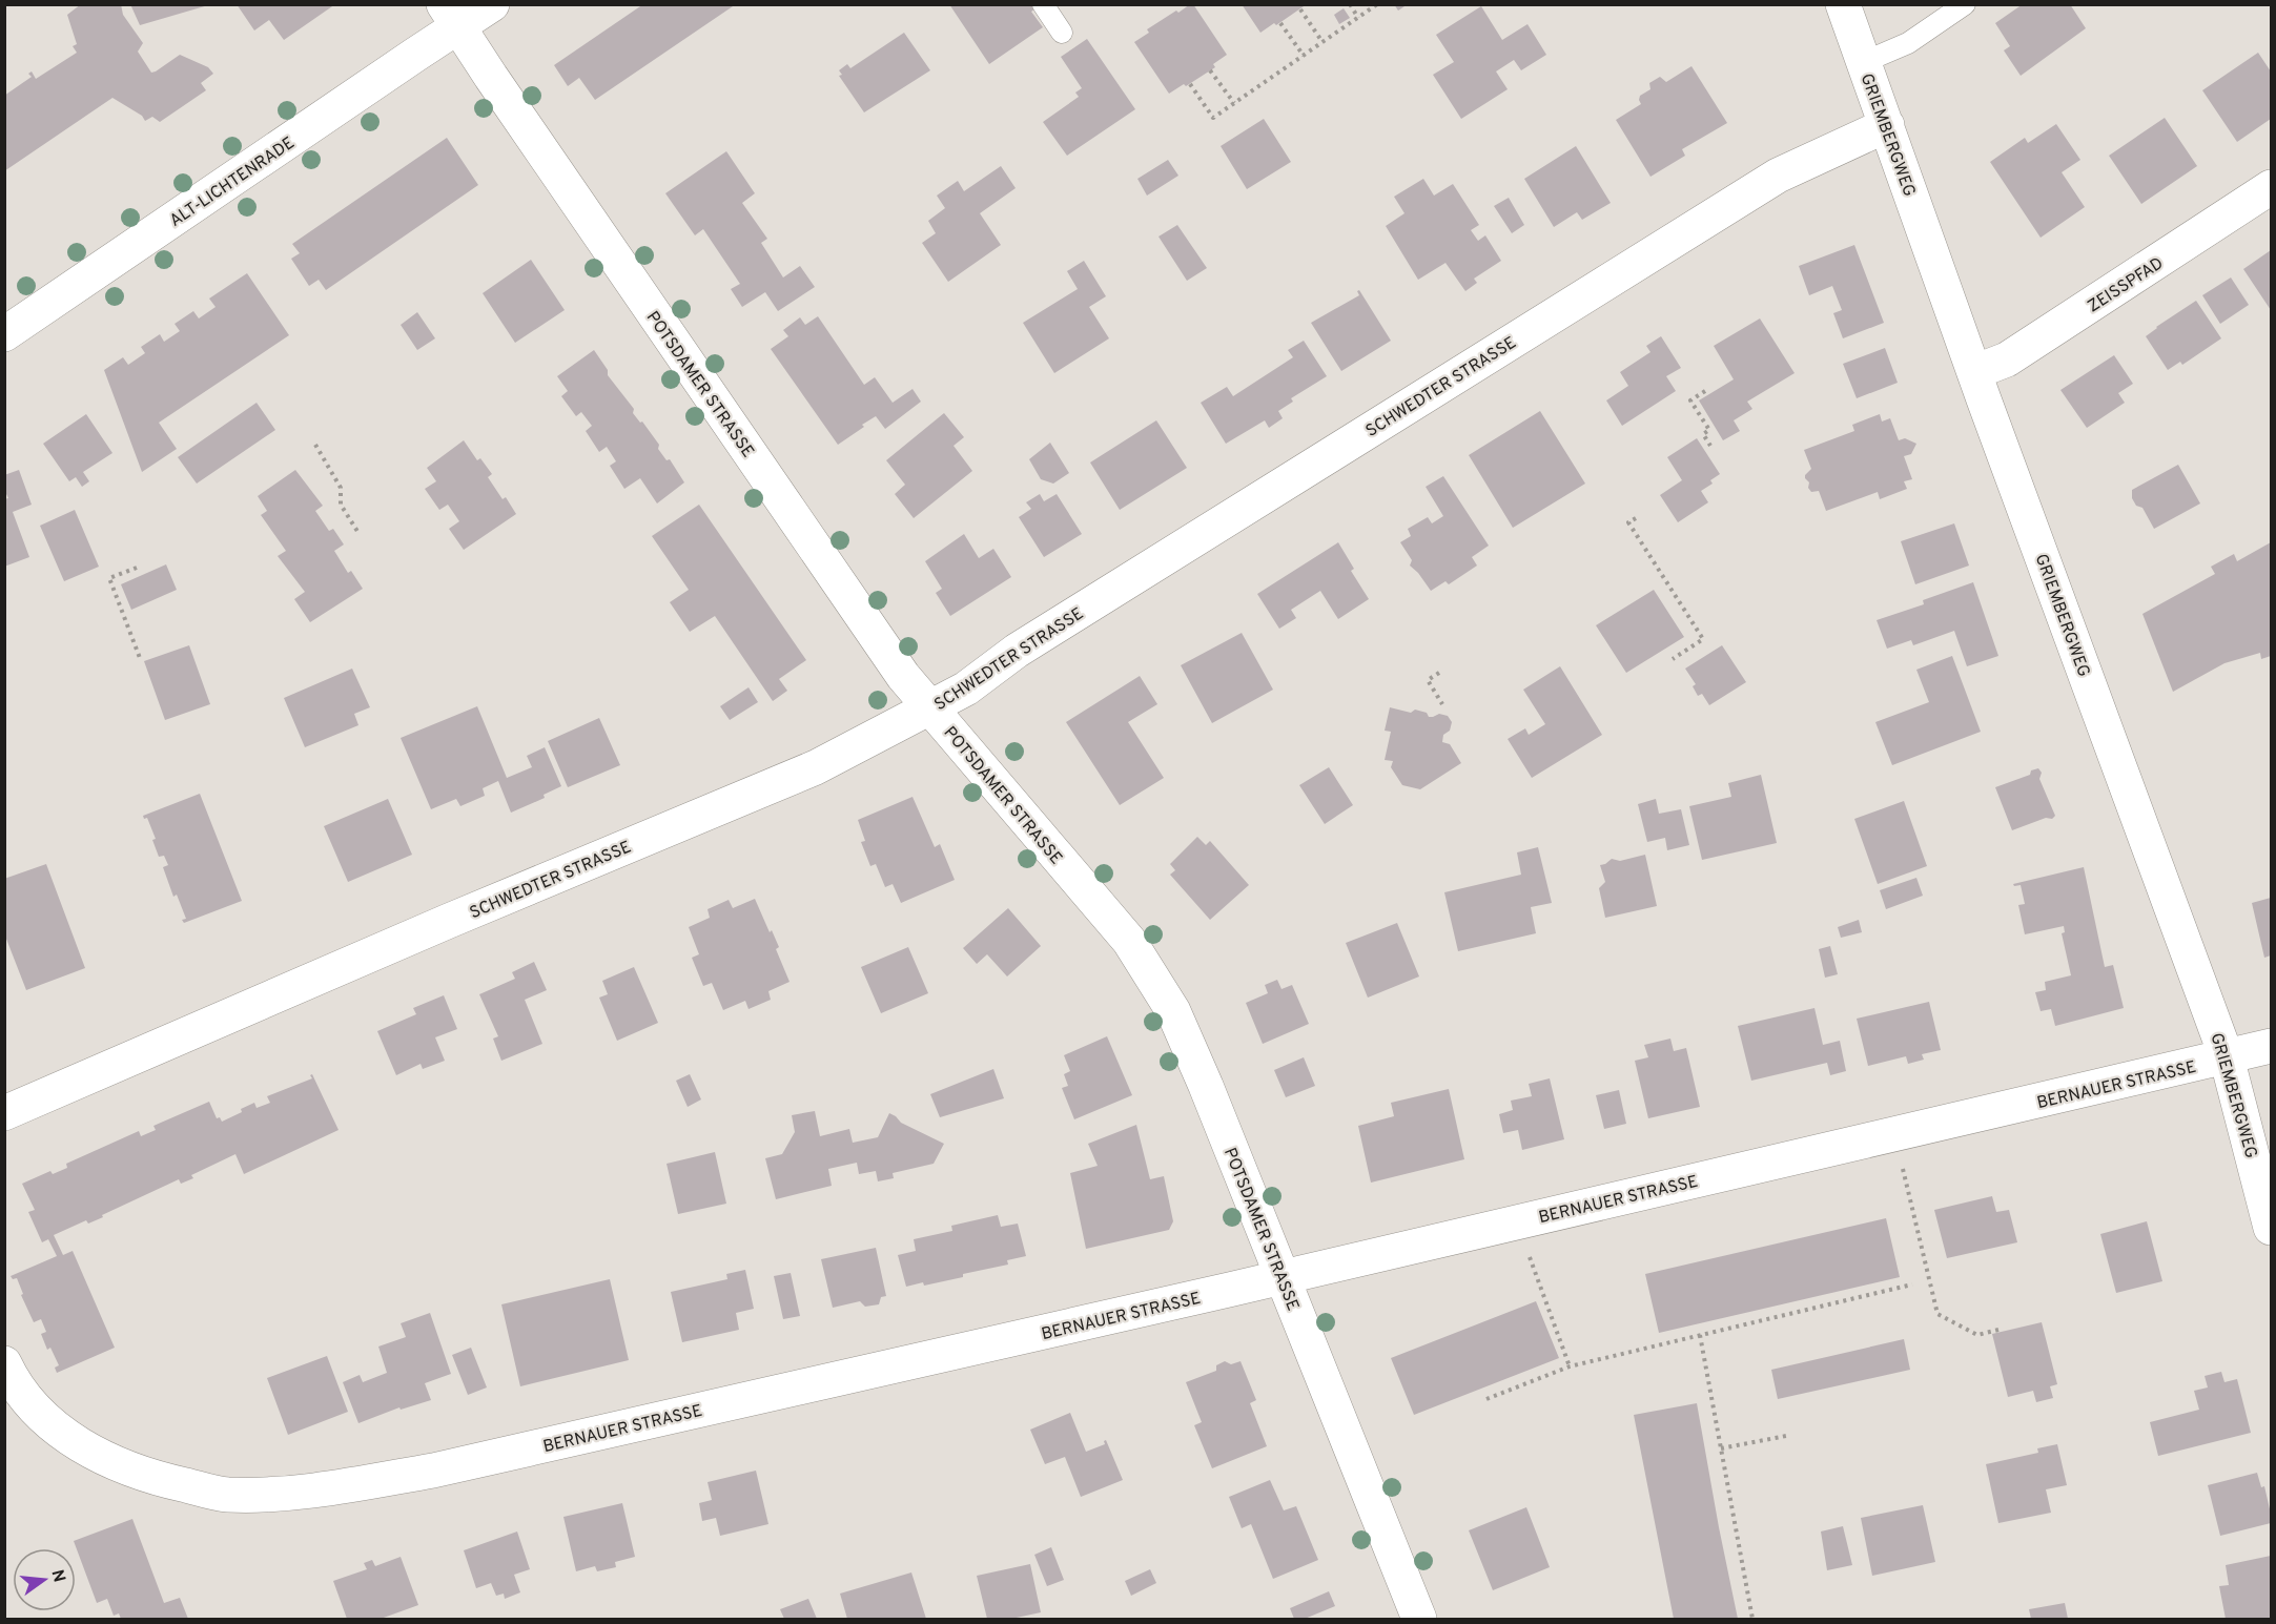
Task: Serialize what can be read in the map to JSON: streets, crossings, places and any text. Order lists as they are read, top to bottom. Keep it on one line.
{"streets":{"street":["GRIEMBERGWEG","ALT-LICHTENRADE","ZEISSPFAD","POTSDAMER STRASSE","SCHWEDTER STRASSE","BERNAUER STRASSE"]},"crossings":[["GRIEMBERGWEG","ZEISSPFAD"],["GRIEMBERGWEG","SCHWEDTER STRASSE"],["GRIEMBERGWEG","BERNAUER STRASSE"],["ALT-LICHTENRADE","POTSDAMER STRASSE"],["POTSDAMER STRASSE","SCHWEDTER STRASSE"],["POTSDAMER STRASSE","BERNAUER STRASSE"]],"north":"right"}
